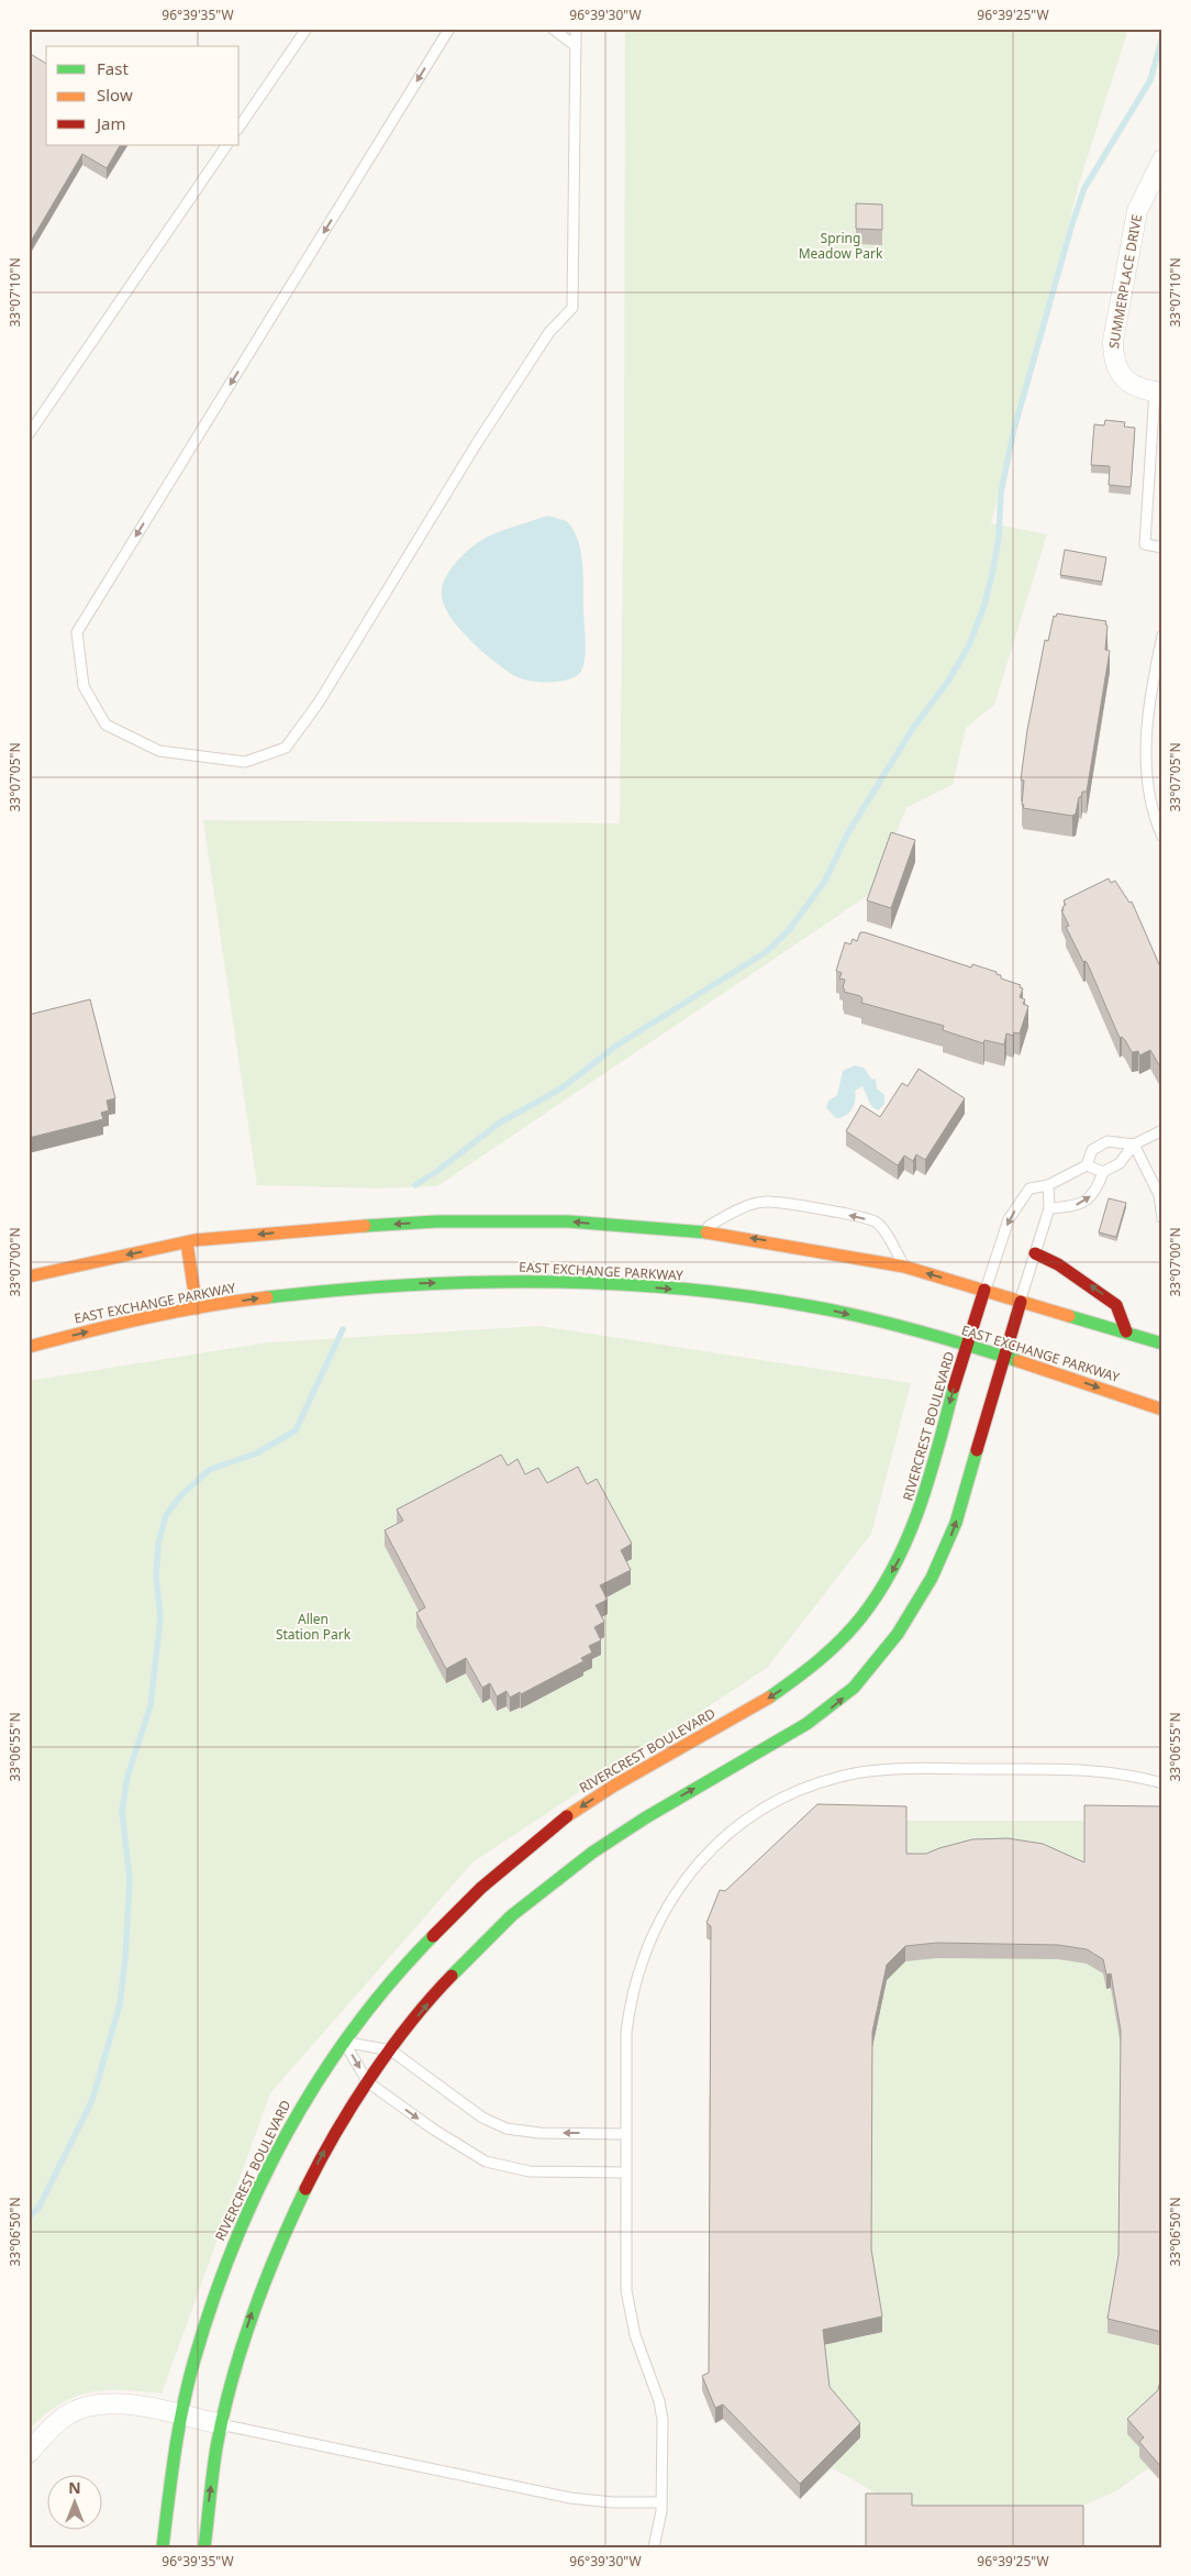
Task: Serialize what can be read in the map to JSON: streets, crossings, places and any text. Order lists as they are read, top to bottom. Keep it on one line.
{"streets":{"street":["SUMMERPLACE DRIVE","EAST EXCHANGE PARKWAY","RIVERCREST BOULEVARD"]},"crossings":[["EAST EXCHANGE PARKWAY","RIVERCREST BOULEVARD"]],"one_way":["RIVERCREST BOULEVARD"],"parks":["Spring Meadow Park","Allen Station Park"],"legend":["Fast","Slow","Jam"],"north":"top","coordinates":["96°39'35\"W","96°39'30\"W","96°39'25\"W","33°07'10\"N","33°07'05\"N","33°07'00\"N","33°06'55\"N","33°06'50\"N"]}
